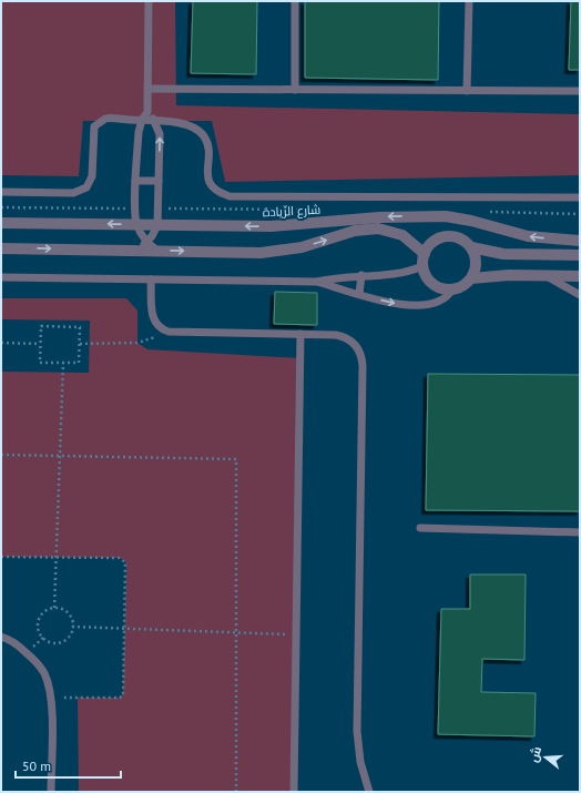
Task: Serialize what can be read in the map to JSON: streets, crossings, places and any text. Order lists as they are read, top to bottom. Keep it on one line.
{"streets":{"street":["شارع الرِّيادة"]},"scale_bar":"50 m","north":"left"}
